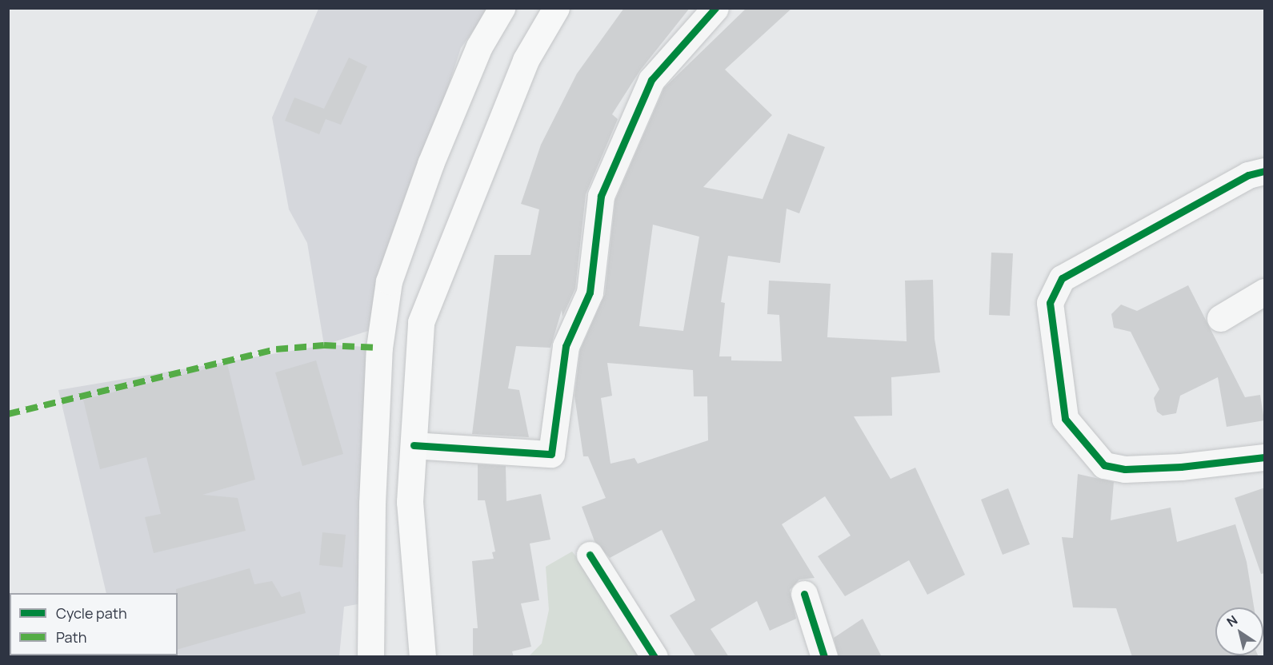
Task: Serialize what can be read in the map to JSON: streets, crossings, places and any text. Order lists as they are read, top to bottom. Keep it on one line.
{"legend":["Cycle path","Path"],"north":"top left"}
